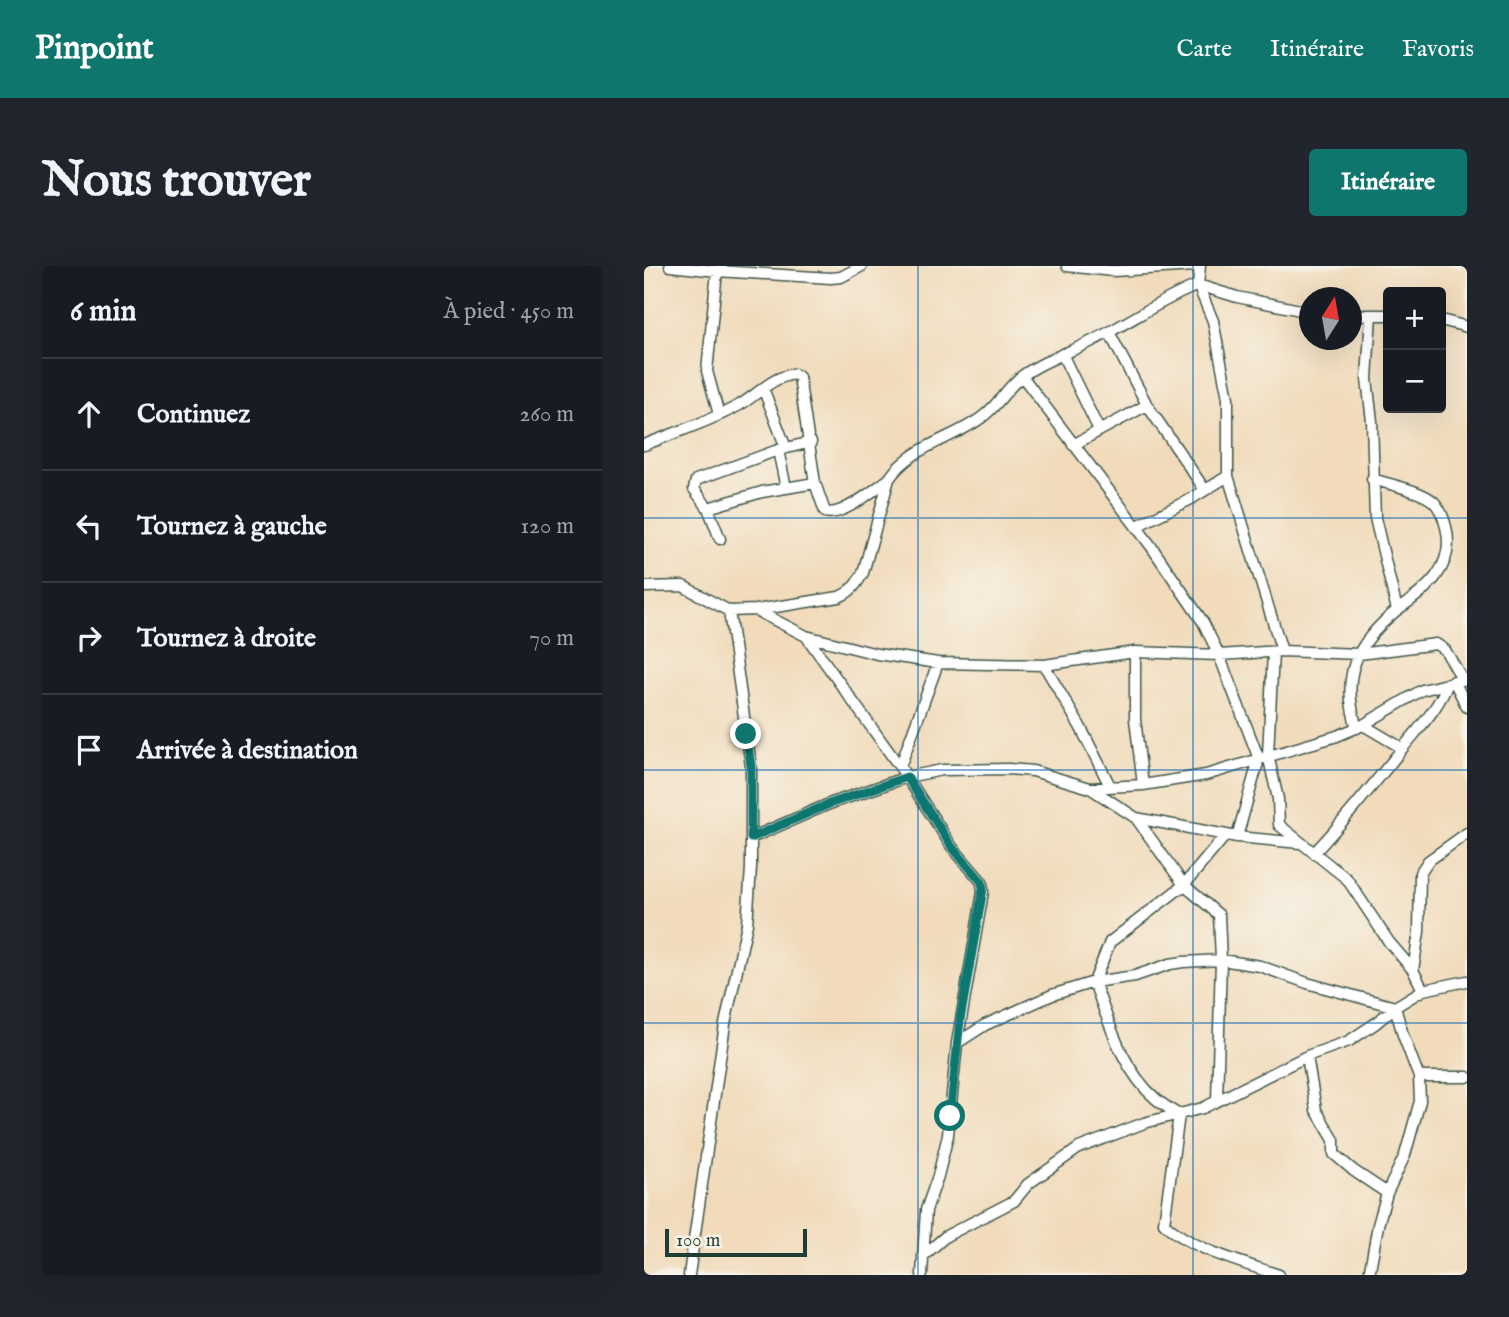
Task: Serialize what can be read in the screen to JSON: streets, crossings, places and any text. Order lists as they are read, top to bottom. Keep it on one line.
{"scale_bar":"100 m","north":"top","page":{"header":"Pinpoint","nav":["Carte","Itinéraire","Favoris"],"buttons":"Itinéraire","title":"Nous trouver","heading":["6 min","À pied · 450 m"],"map_buttons":["+","−"],"list":[["Continuez","260 m"],["Tournez à gauche","120 m"],["Tournez à droite","70 m"],"Arrivée à destination"],"scale":"100 m"}}
